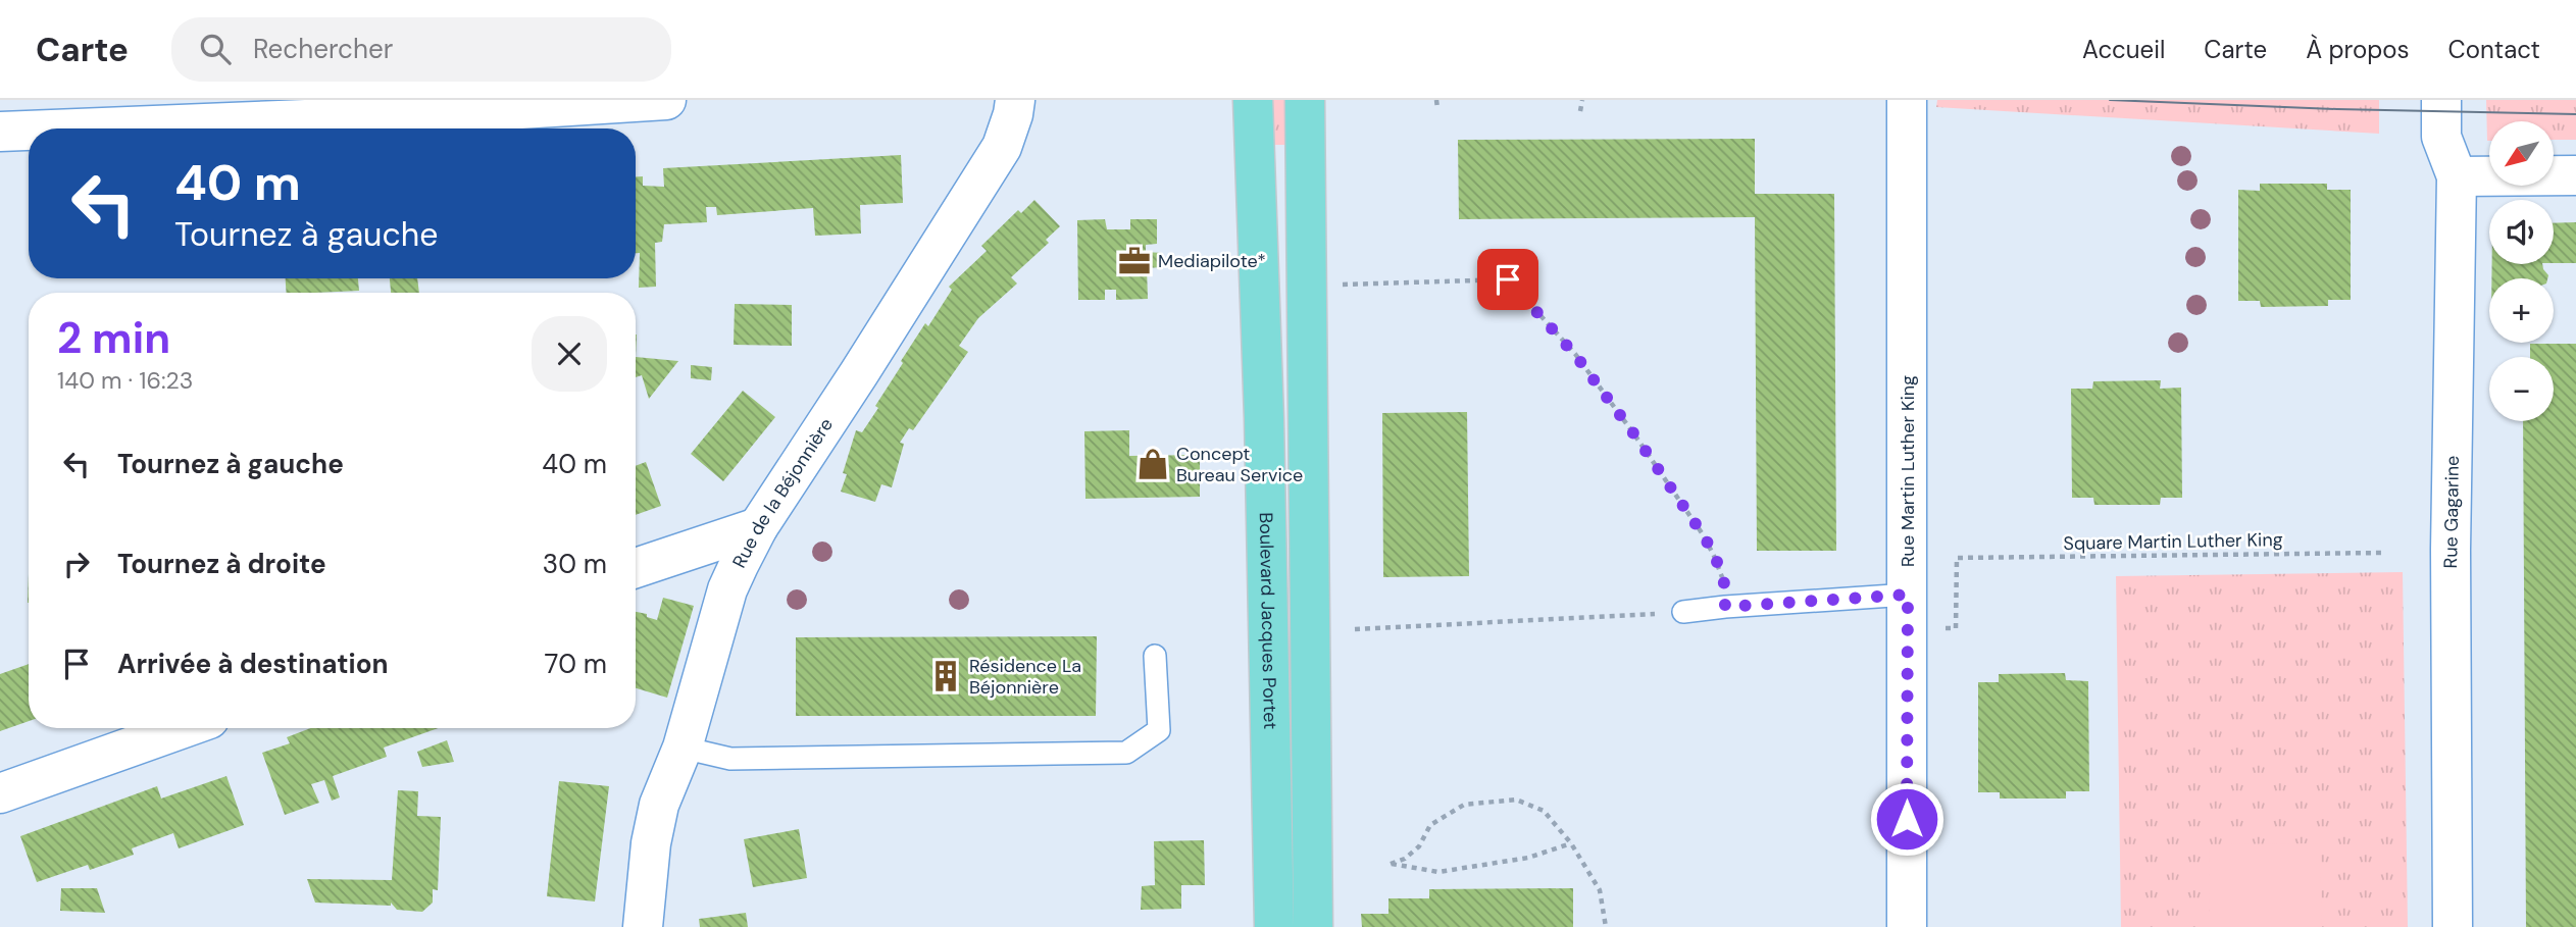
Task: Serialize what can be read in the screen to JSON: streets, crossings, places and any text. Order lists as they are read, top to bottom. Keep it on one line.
{"streets":{"main road":["Boulevard Jacques Portet"],"street":["Rue Martin Luther King","Rue de la Béjonnière","Rue Gagarine"],"path":["Square Martin Luther King"]},"places":{"office":["Mediapilote*"],"shop":["Concept Bureau Service"],"building":["Résidence La Béjonnière"]},"north":"bottom left","page":{"header":"Carte","search":"Rechercher","nav":["Accueil","Carte","À propos","Contact"],"map_buttons":["+","−"],"turn":["40 m","Tournez à gauche"],"heading":["2 min","140 m · 16:23"],"list":[{"name":"Tournez à gauche","value":"40 m"},{"name":"Tournez à droite","value":"30 m"},{"name":"Arrivée à destination","value":"70 m"}]}}
